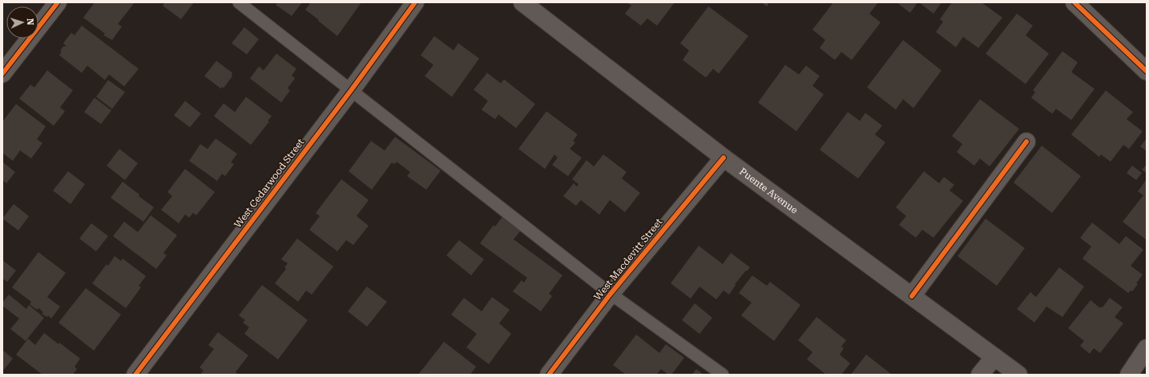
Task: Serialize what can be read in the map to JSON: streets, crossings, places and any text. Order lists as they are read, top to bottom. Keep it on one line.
{"streets":{"street":["West Cedarwood Street","Puente Avenue","West Macdevitt Street"]},"crossings":[["Puente Avenue","West Macdevitt Street"]],"north":"right"}
